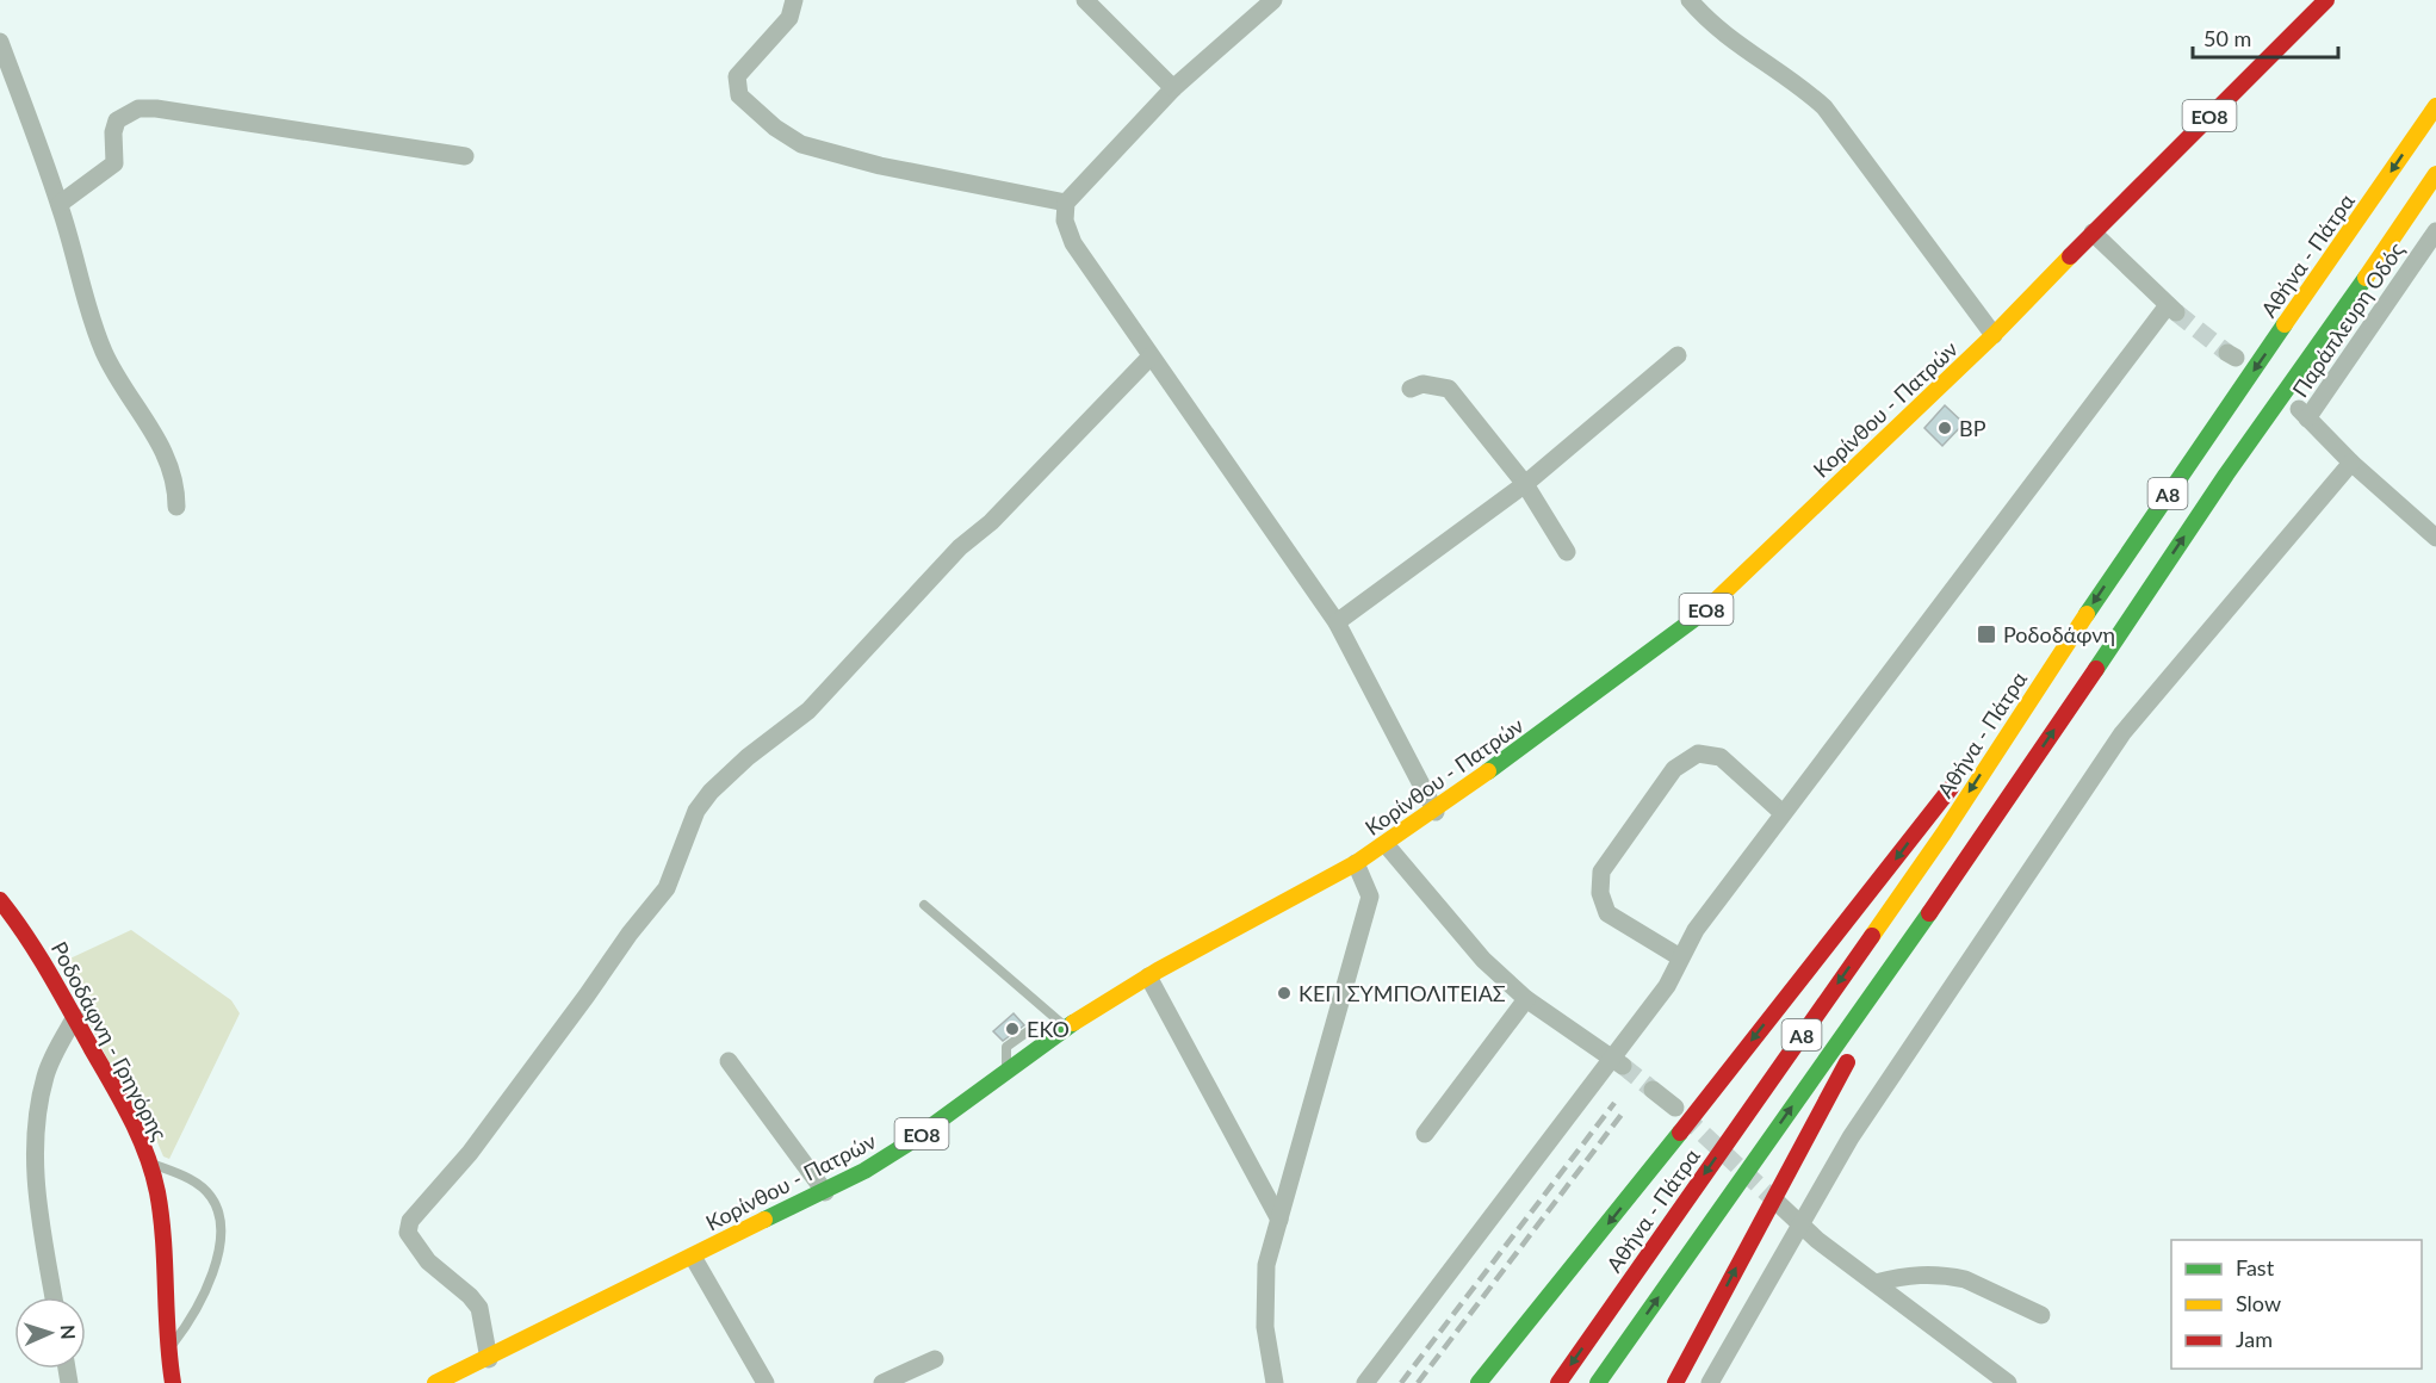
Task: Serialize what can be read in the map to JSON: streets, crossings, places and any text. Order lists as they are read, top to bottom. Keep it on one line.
{"streets":{"main road":["ΕΟ8","Αθήνα - Πάτρα","Κορίνθου - Πατρών","Α8","Ροδοδάφνη - Γρηγόρης"],"street":["Παράπλευρη Οδός"]},"places":{"other":["BP","ΚΕΠ ΣΥΜΠΟΛΙΤΕΙΑΣ","EKO"],"transit":["Ροδοδάφνη"]},"legend":["Fast","Slow","Jam"],"scale_bar":"50 m","north":"right"}
